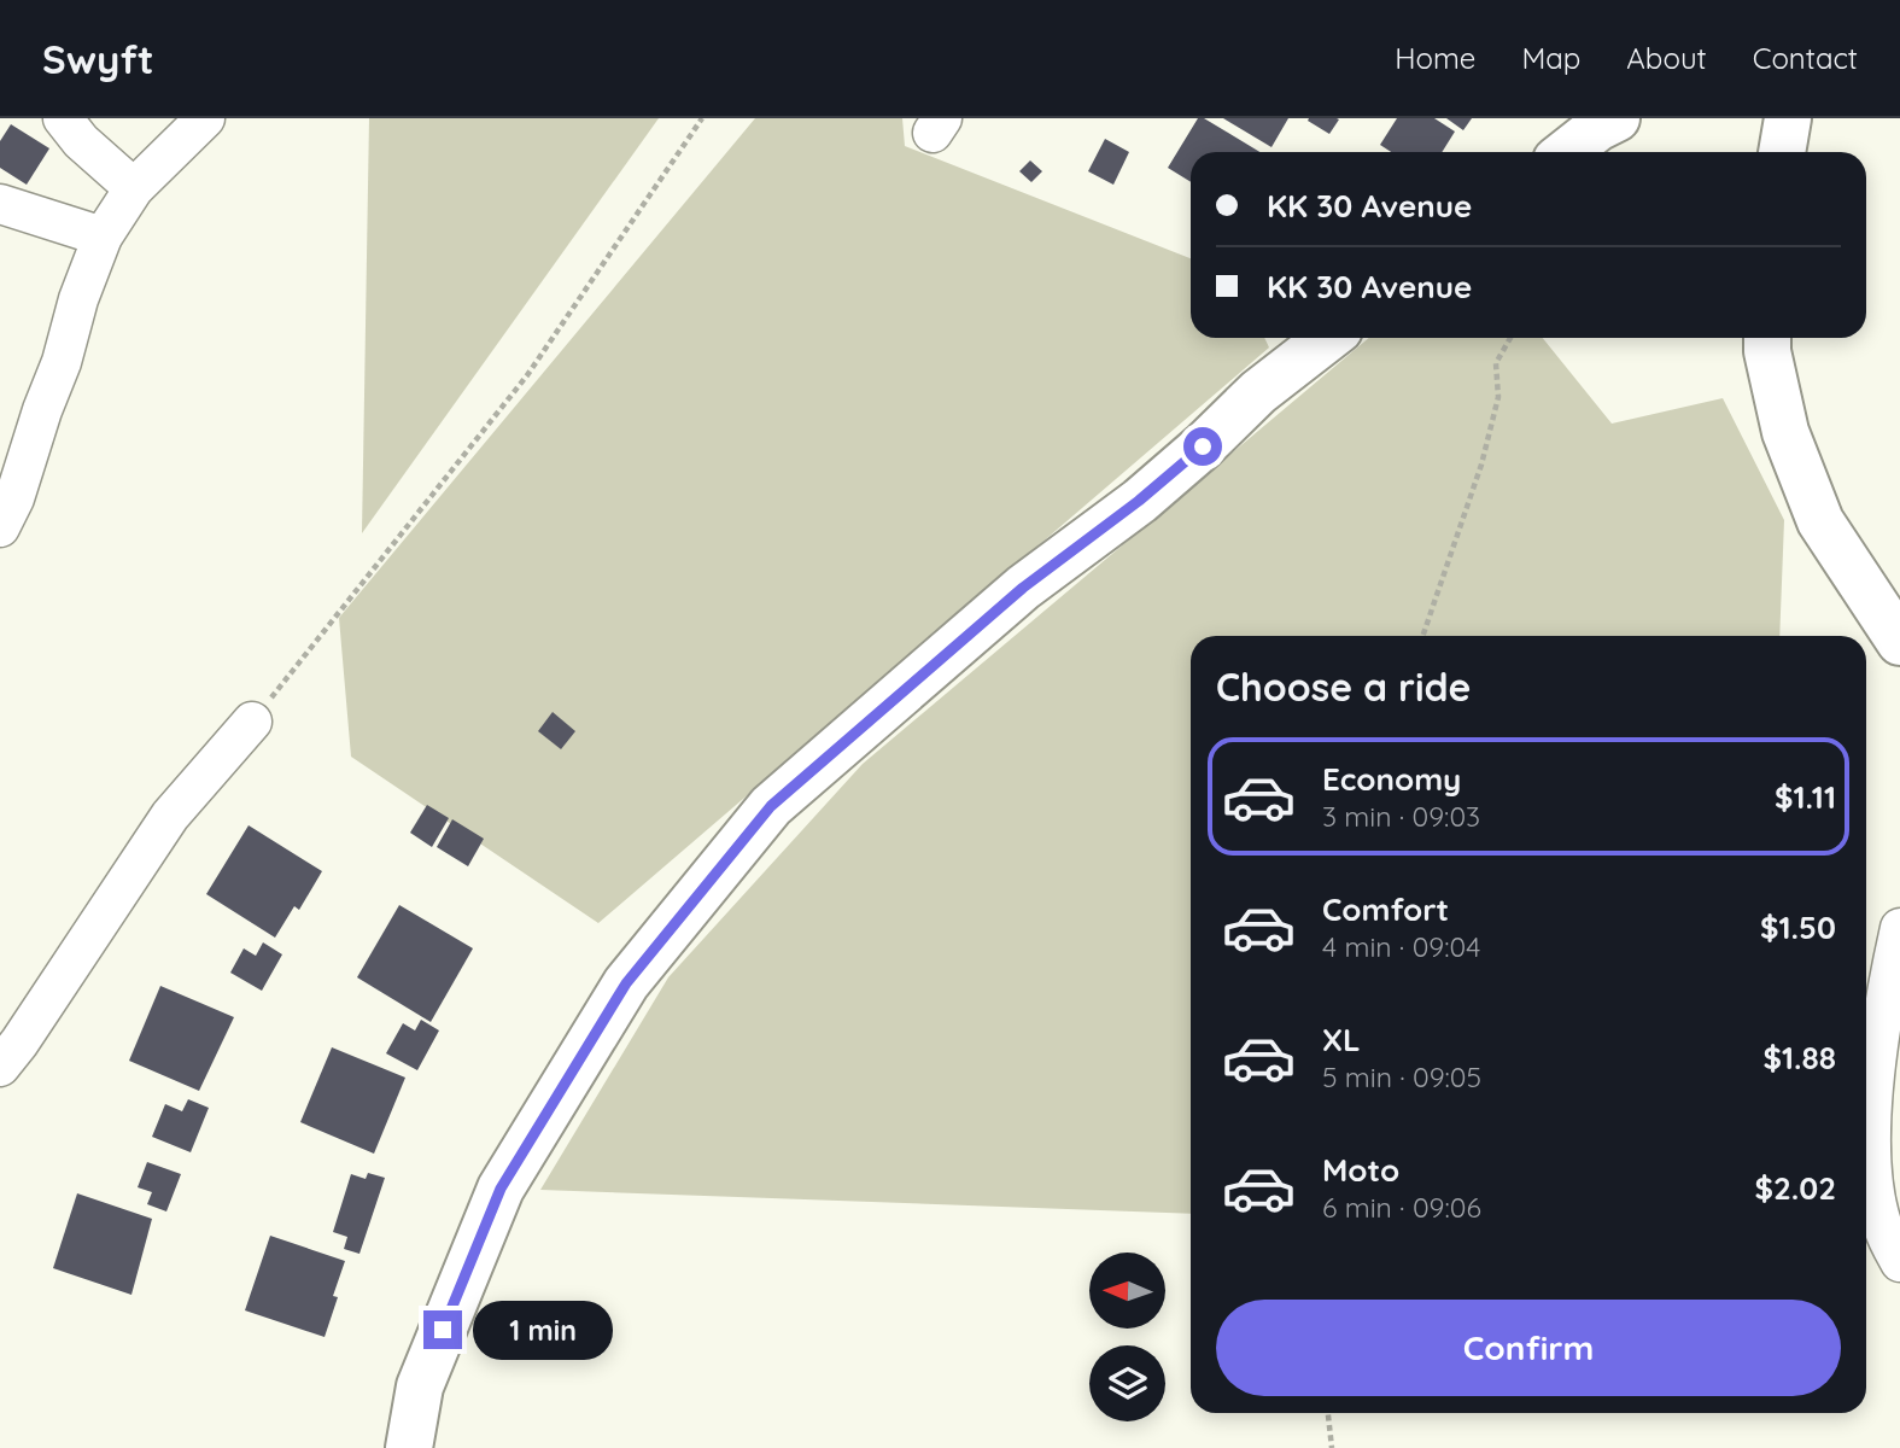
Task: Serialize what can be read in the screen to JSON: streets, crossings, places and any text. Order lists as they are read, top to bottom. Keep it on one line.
{"north":"left","page":{"header":"Swyft","nav":["Home","Map","About","Contact"],"banner":["KK 30 Avenue","KK 30 Avenue"],"heading":"Choose a ride","list":[{"name":"Economy","note":"3 min · 09:03","value":"$1.11"},{"name":"Comfort","note":"4 min · 09:04","value":"$1.50"},{"name":"XL","note":"5 min · 09:05","value":"$1.88"},{"name":"Moto","note":"6 min · 09:06","value":"$2.02"}],"buttons":"Confirm","bubble":"1 min"}}
